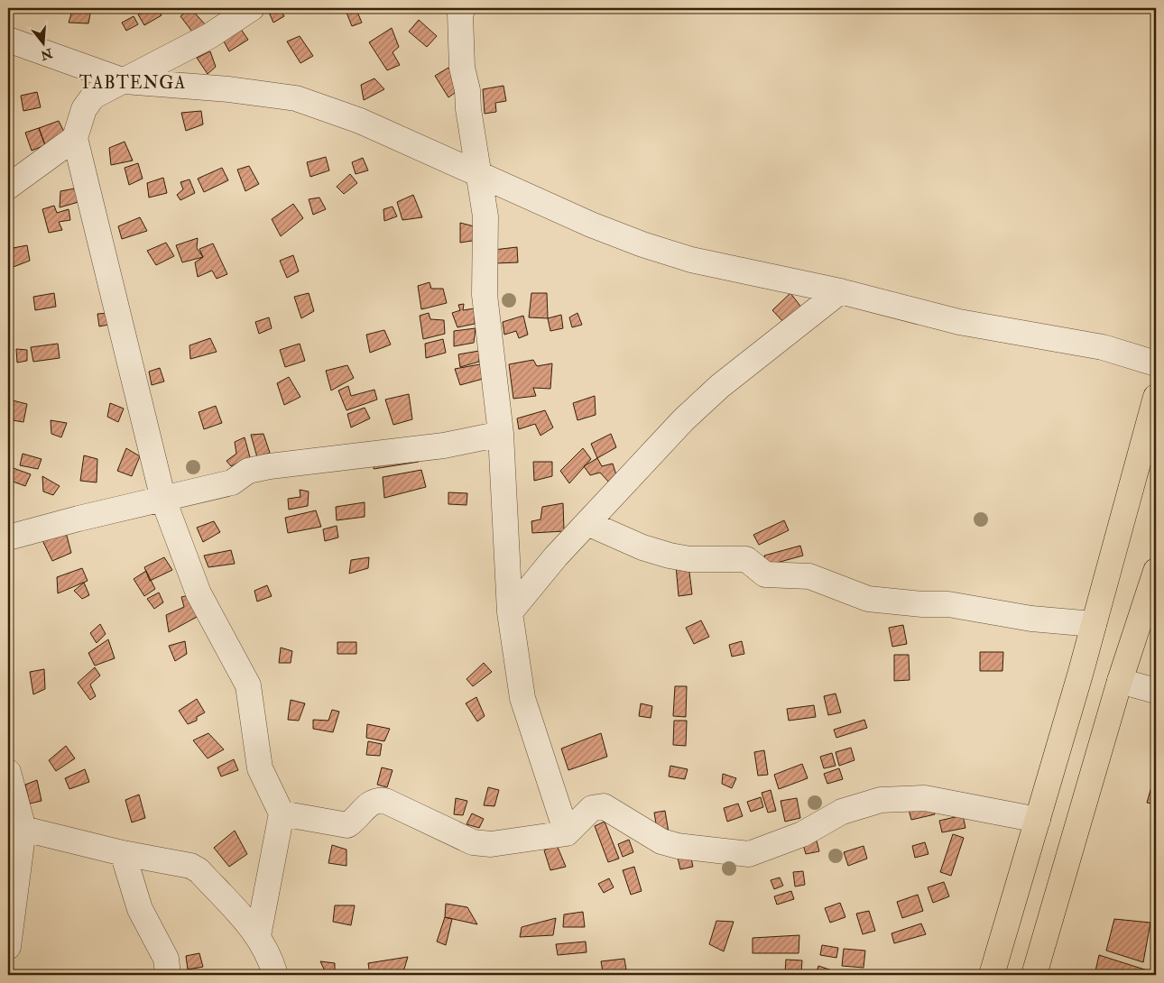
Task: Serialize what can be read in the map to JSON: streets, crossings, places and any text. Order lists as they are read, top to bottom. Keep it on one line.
{"districts":["TABTENGA"],"north":"bottom"}
